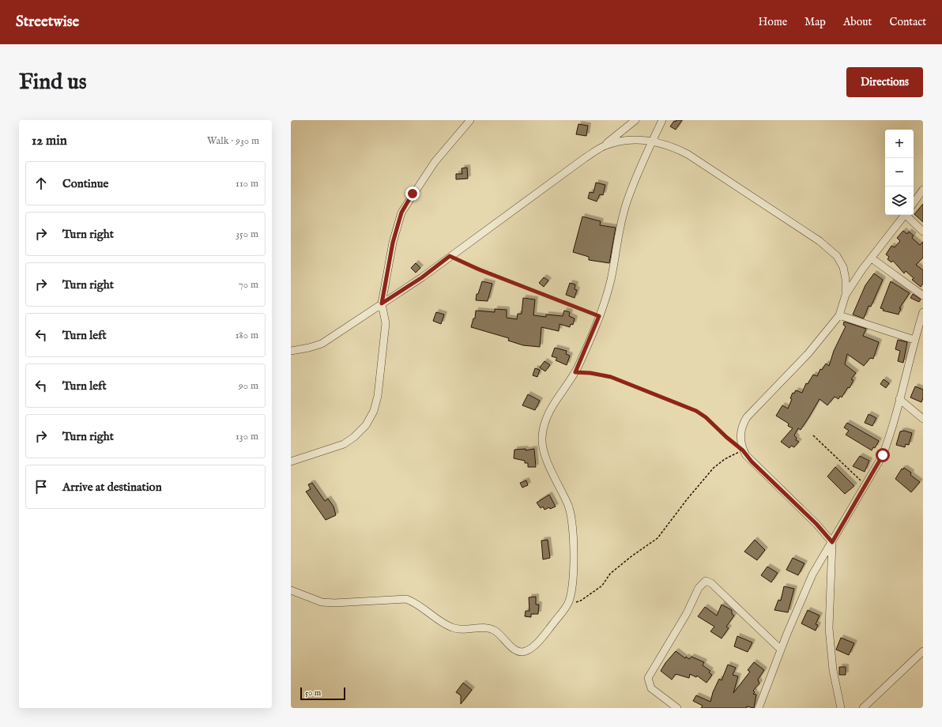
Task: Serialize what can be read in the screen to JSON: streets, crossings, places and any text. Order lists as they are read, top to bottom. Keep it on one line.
{"scale_bar":"50 m","page":{"header":"Streetwise","nav":["Home","Map","About","Contact"],"buttons":"Directions","title":"Find us","heading":["12 min","Walk · 930 m"],"map_buttons":["+","−"],"list":[["Continue","110 m"],["Turn right","350 m"],["Turn right","70 m"],["Turn left","180 m"],["Turn left","90 m"],["Turn right","130 m"],"Arrive at destination"],"scale":"50 m"}}
